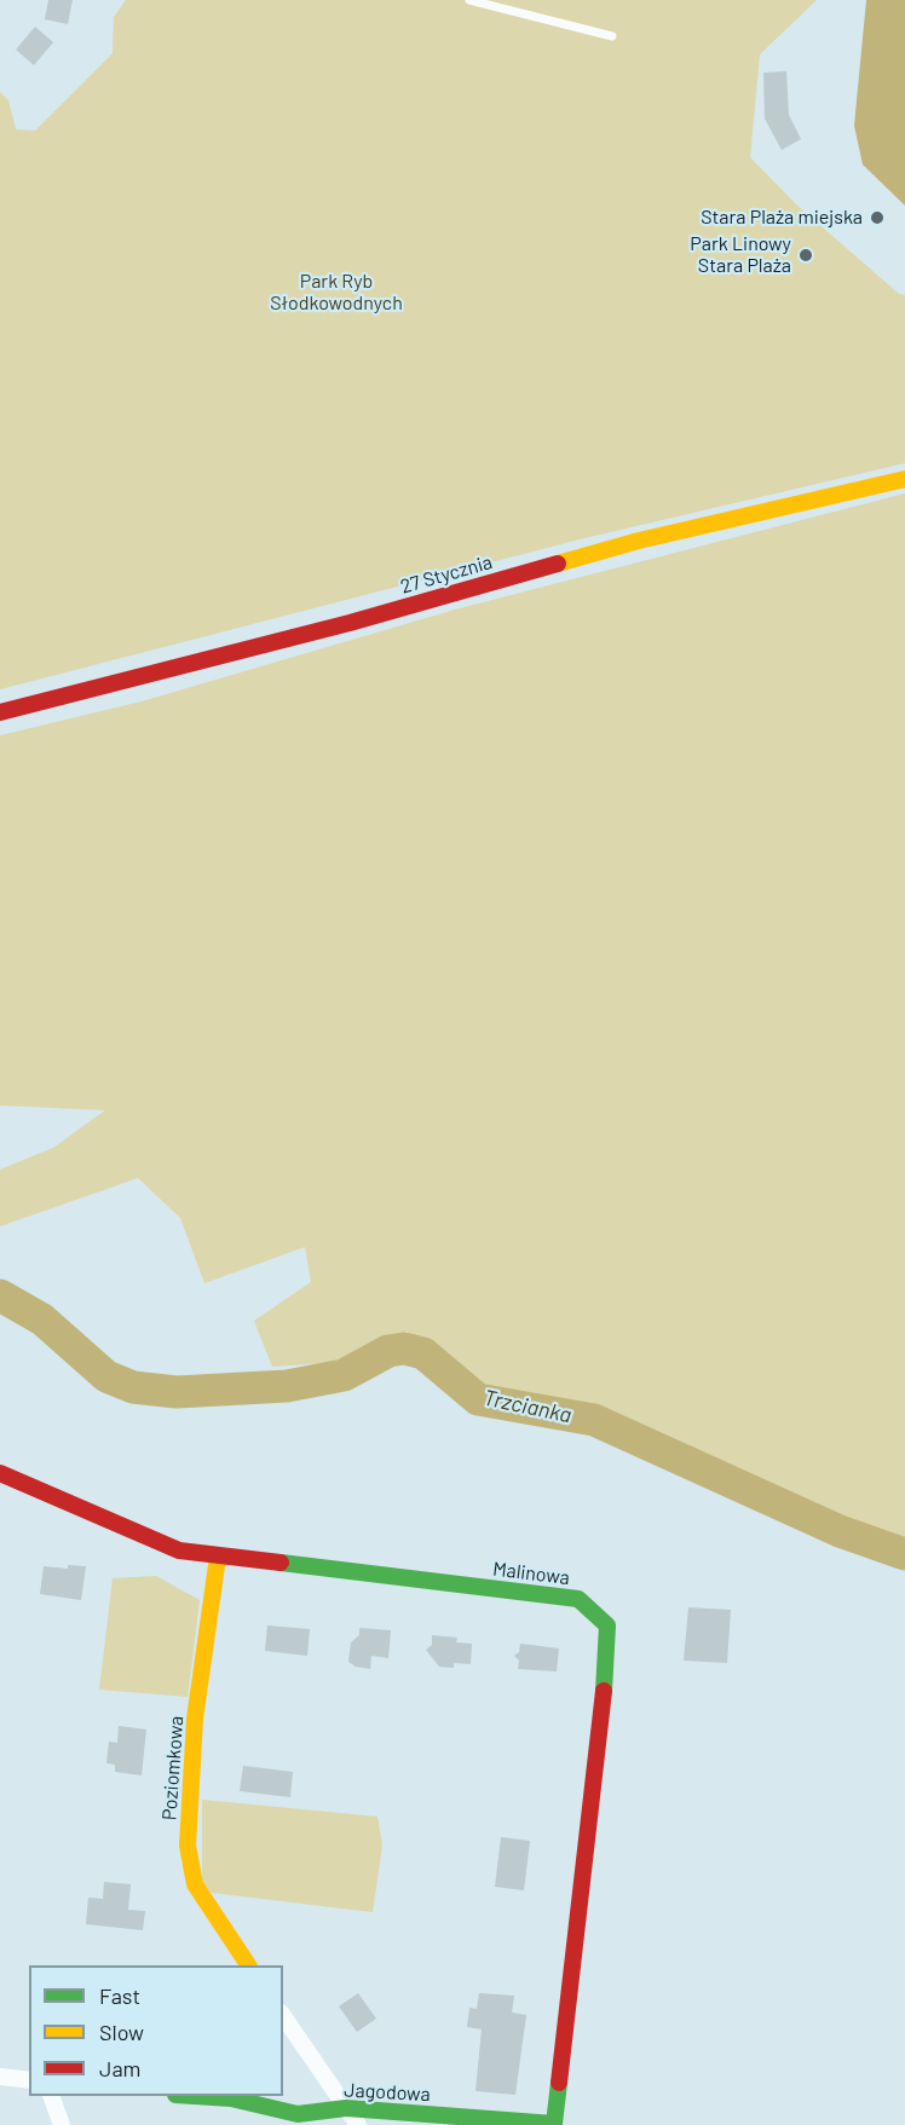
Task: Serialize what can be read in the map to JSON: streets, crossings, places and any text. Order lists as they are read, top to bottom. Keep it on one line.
{"streets":{"street":["27 Stycznia","Malinowa","Poziomkowa","Jagodowa"]},"crossings":[["Malinowa","Poziomkowa"],["Malinowa","Jagodowa"]],"water":["Trzcianka"],"parks":["Park Ryb Słodkowodnych"],"places":["Stara Plaża miejska","Park Linowy Stara Plaża"],"legend":["Fast","Slow","Jam"]}
